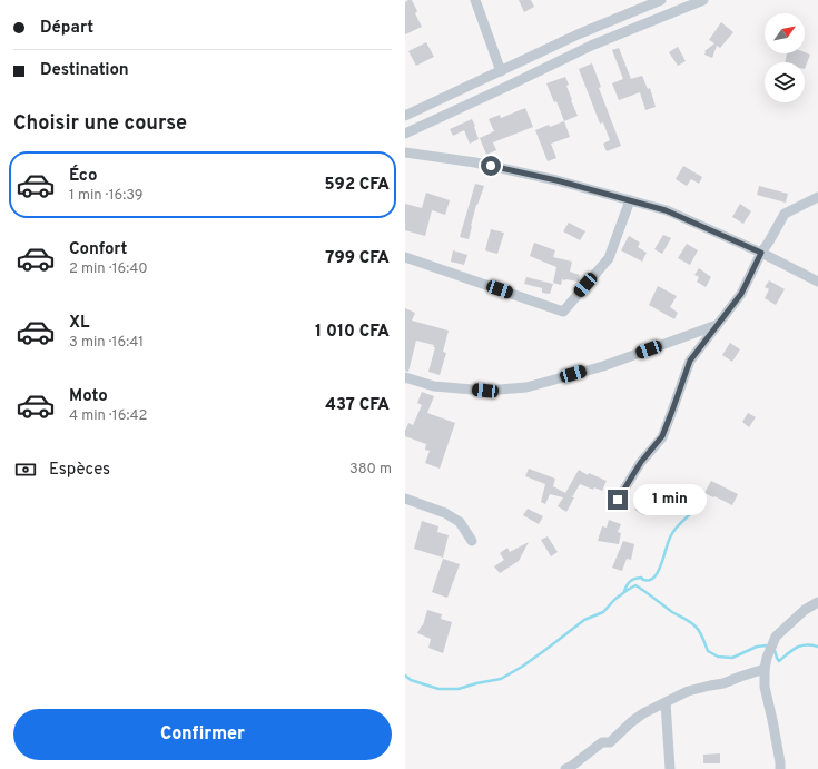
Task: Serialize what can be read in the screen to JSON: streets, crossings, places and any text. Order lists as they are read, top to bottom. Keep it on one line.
{"north":"top right","page":{"banner":["Départ","Destination"],"heading":"Choisir une course","list":[{"name":"Éco","note":"1 min · 16:39","value":"592 CFA"},{"name":"Confort","note":"2 min · 16:40","value":"799 CFA"},{"name":"XL","note":"3 min · 16:41","value":"1 010 CFA"},{"name":"Moto","note":"4 min · 16:42","value":"437 CFA"}],"pay":["Espèces","380 m"],"bubble":"1 min","buttons":"Confirmer"}}
